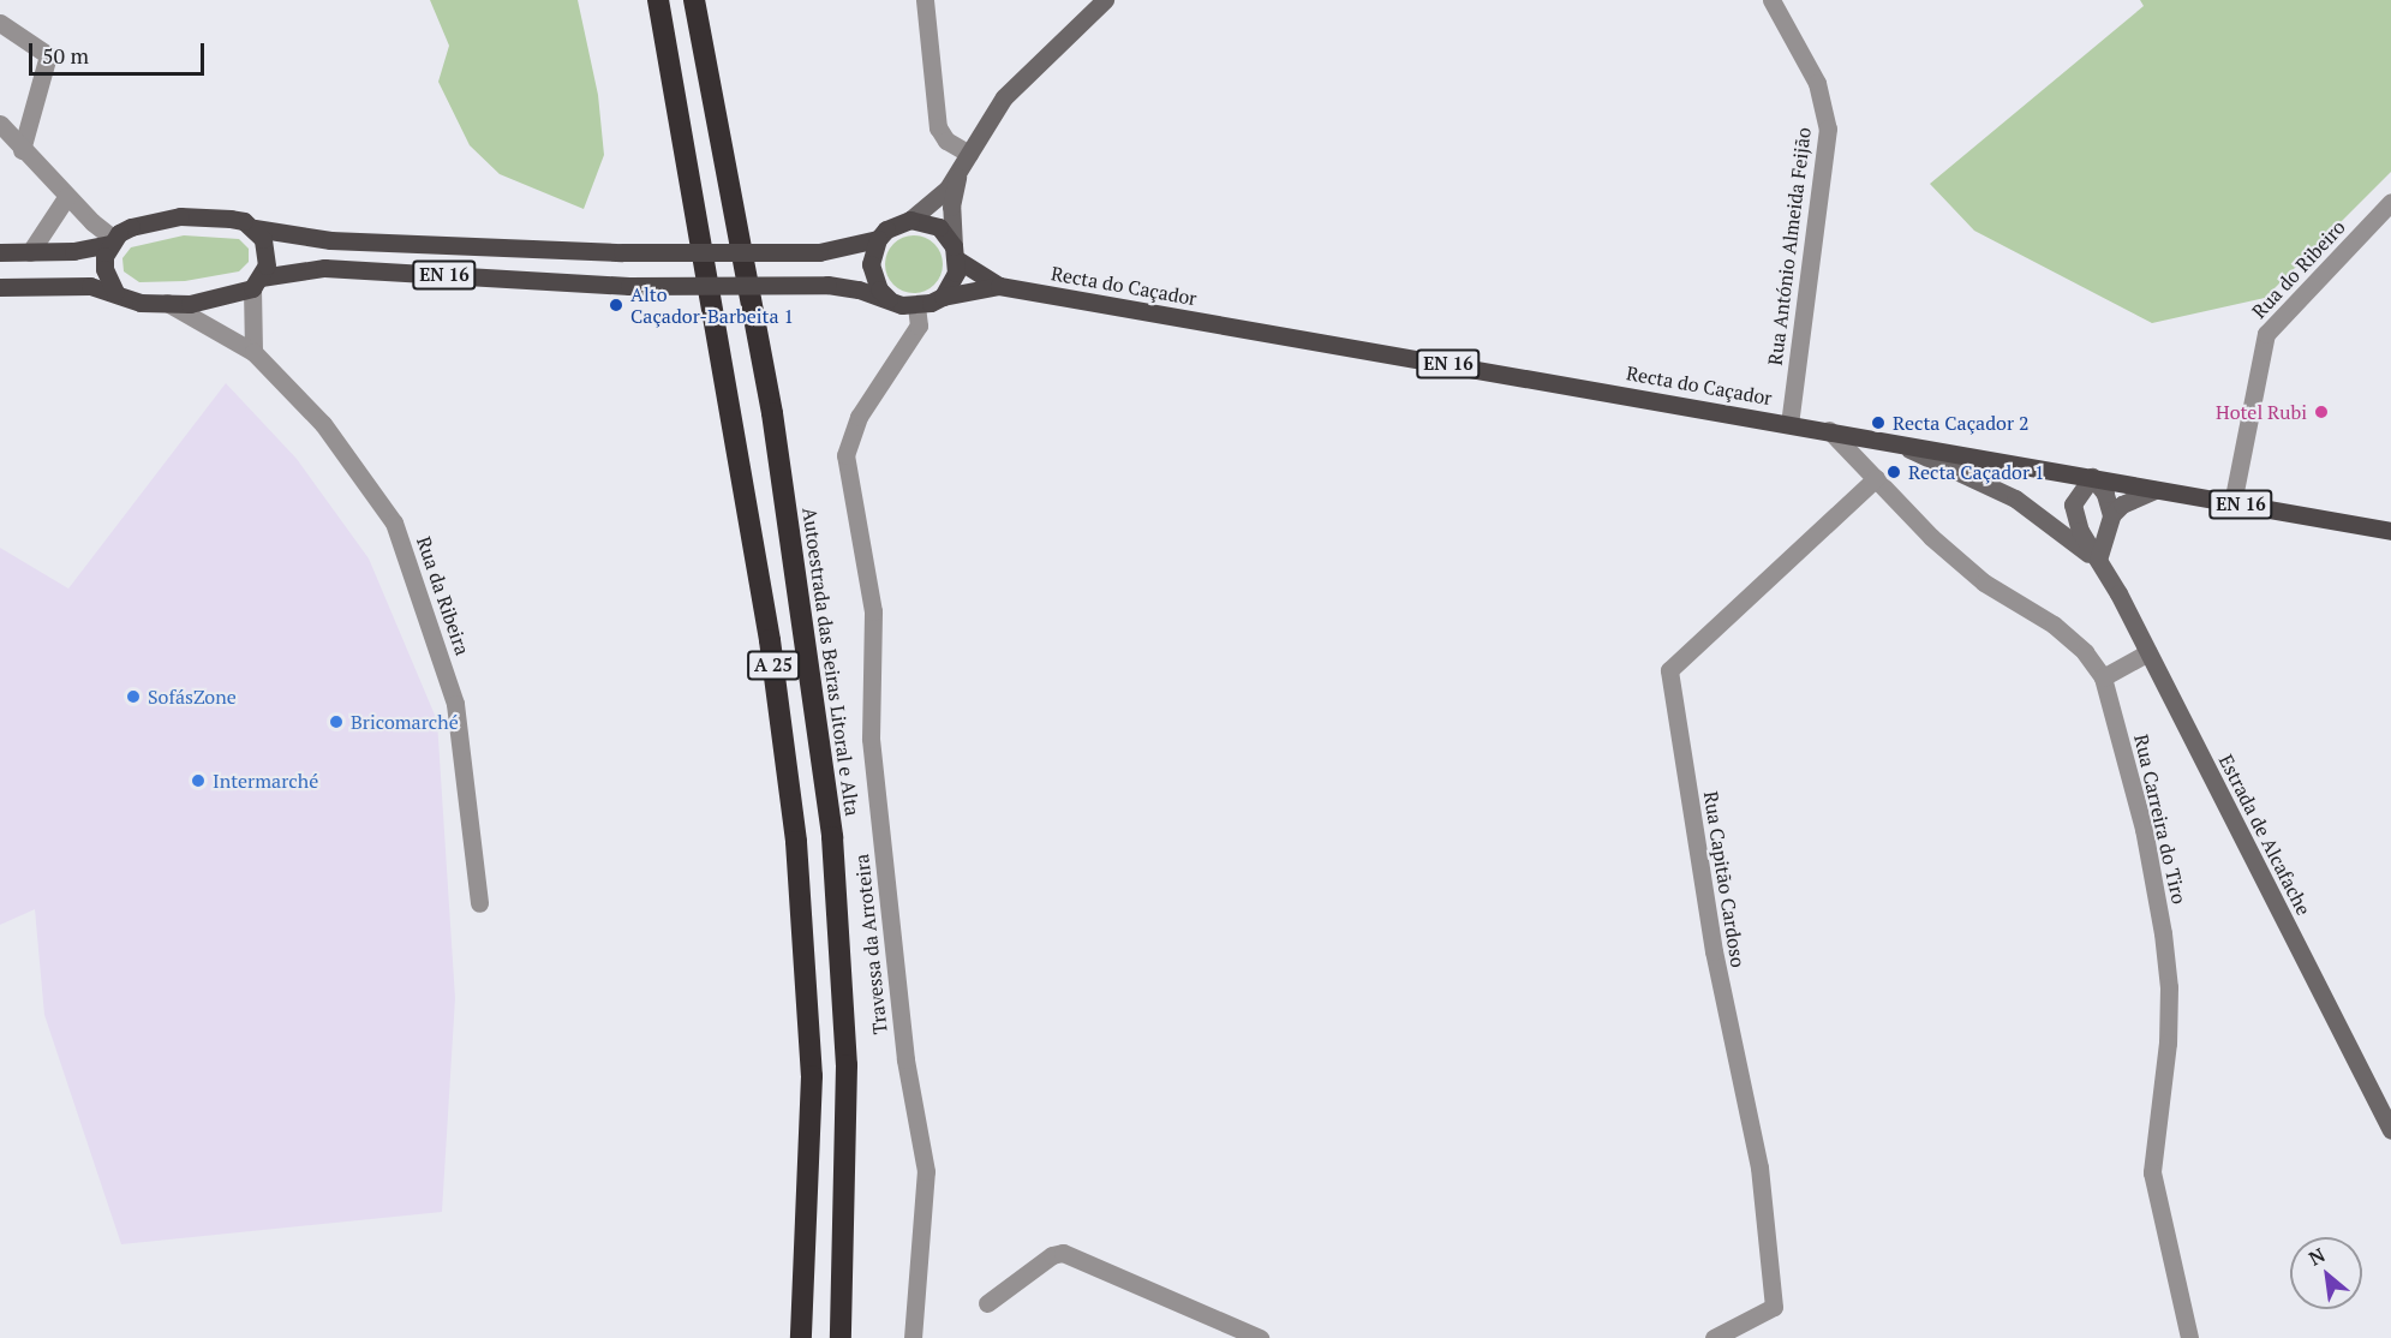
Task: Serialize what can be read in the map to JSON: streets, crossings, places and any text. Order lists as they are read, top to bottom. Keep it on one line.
{"streets":{"highway":["Autoestrada das Beiras Litoral e Alta","A 25"],"main road":["EN 16","Recta do Caçador"],"street":["Rua António Almeida Feijão","Rua do Ribeiro","Rua da Ribeira","Rua Carreira do Tiro","Estrada de Alcafache","Rua Capitão Cardoso","Travessa da Arroteira"]},"crossings":[["Rua António Almeida Feijão","Recta do Caçador"],["Rua do Ribeiro","Recta do Caçador"],["EN 16","Recta do Caçador"],["EN 16","Rua da Ribeira"],["EN 16","Travessa da Arroteira"],["Recta do Caçador","Rua Carreira do Tiro"],["Recta do Caçador","Estrada de Alcafache"],["Rua Carreira do Tiro","Rua Capitão Cardoso"]],"places":["Alto Caçador-Barbeita 1","Hotel Rubi","Recta Caçador 2","Recta Caçador 1","SofásZone","Bricomarché","Intermarché"],"scale_bar":"50 m","north":"top left"}
